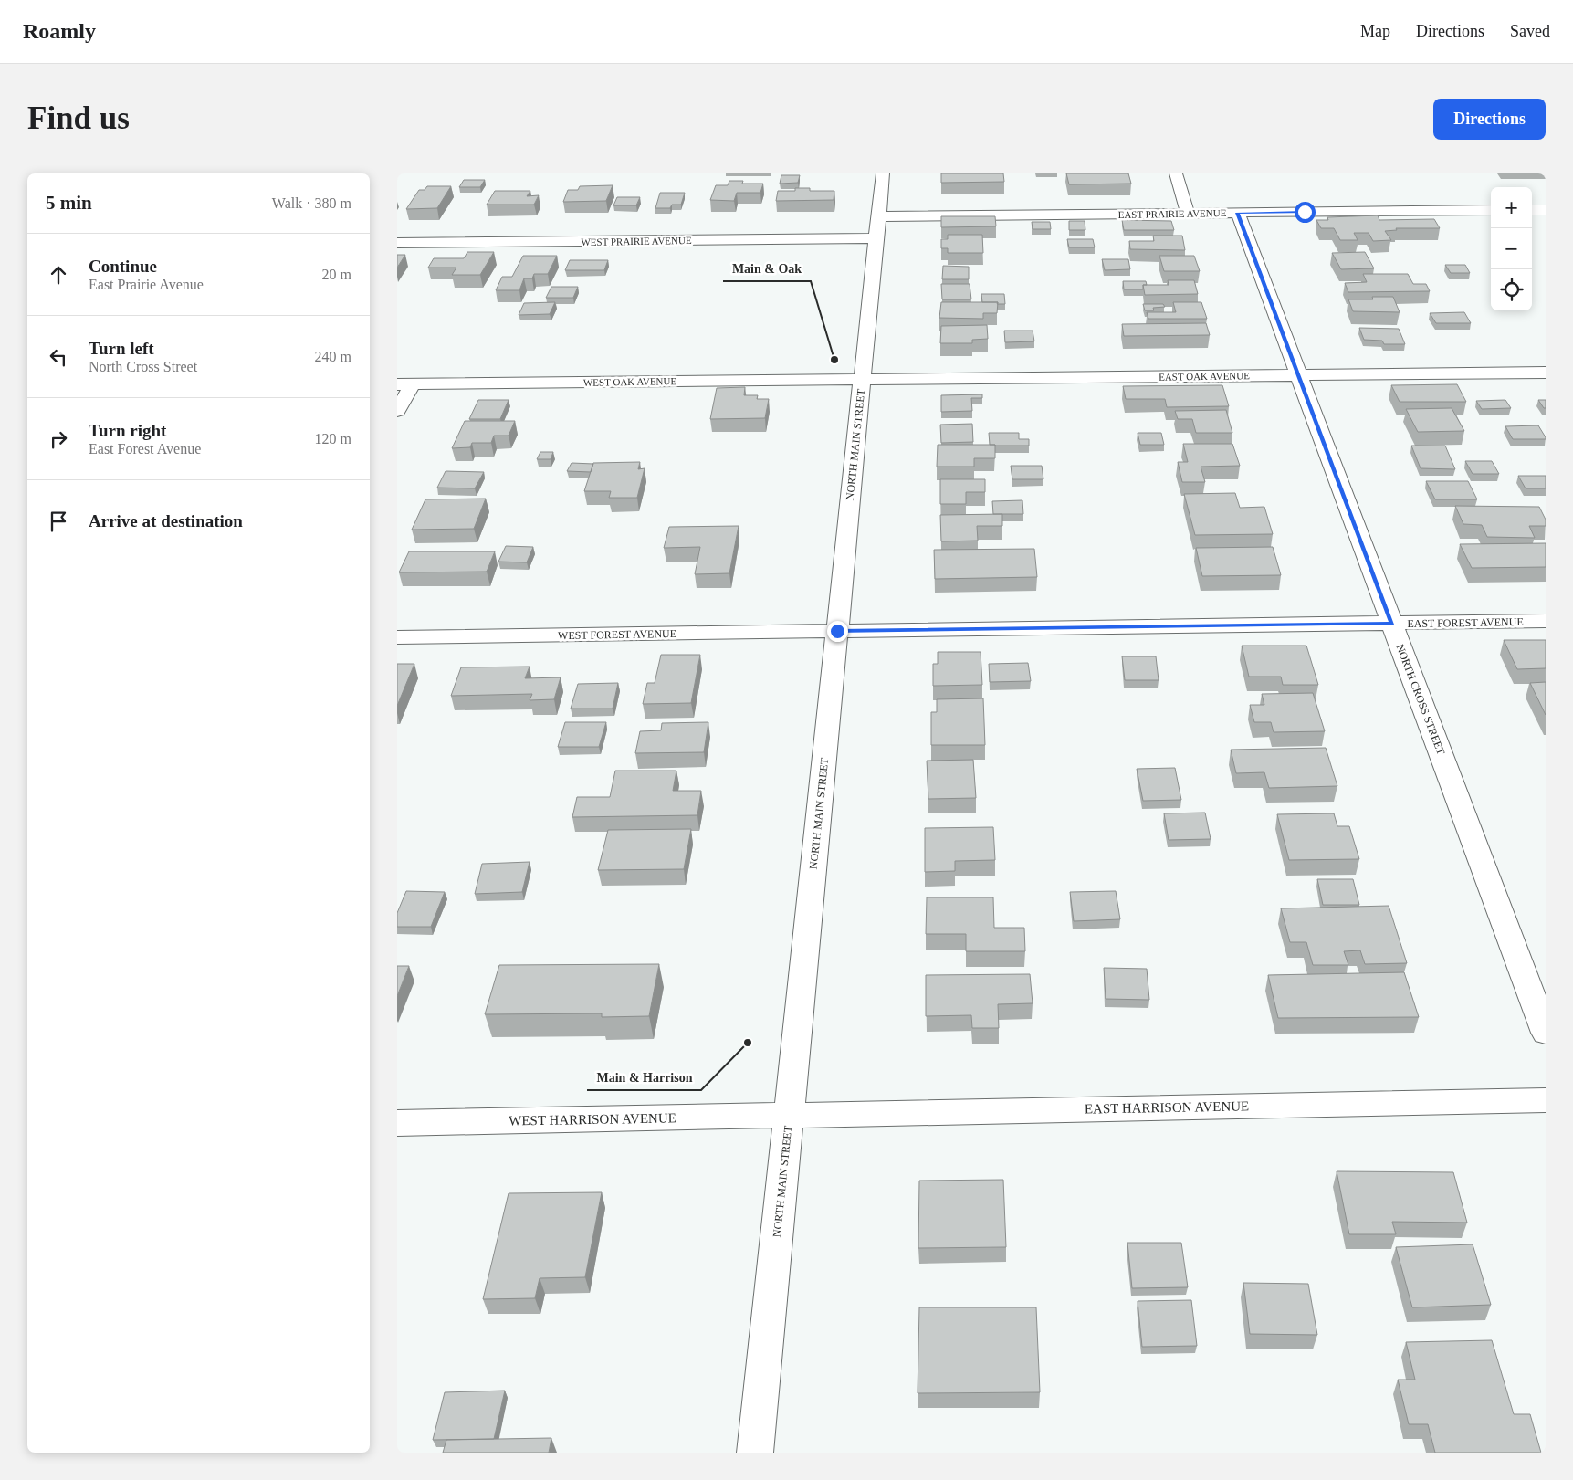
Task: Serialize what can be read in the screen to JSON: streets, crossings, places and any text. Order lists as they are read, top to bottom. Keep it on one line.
{"streets":{"street":["EAST PRAIRIE AVENUE","WEST PRAIRIE AVENUE","EAST OAK AVENUE","WEST OAK AVENUE","NORTH MAIN STREET","EAST FOREST AVENUE","WEST FOREST AVENUE","NORTH CROSS STREET","EAST HARRISON AVENUE","WEST HARRISON AVENUE"]},"crossings":[["EAST PRAIRIE AVENUE","WEST PRAIRIE AVENUE"],["EAST PRAIRIE AVENUE","NORTH MAIN STREET"],["EAST PRAIRIE AVENUE","NORTH CROSS STREET"],["WEST PRAIRIE AVENUE","NORTH MAIN STREET"],["EAST OAK AVENUE","WEST OAK AVENUE"],["EAST OAK AVENUE","NORTH MAIN STREET"],["EAST OAK AVENUE","NORTH CROSS STREET"],["WEST OAK AVENUE","NORTH MAIN STREET"],["NORTH MAIN STREET","EAST FOREST AVENUE"],["NORTH MAIN STREET","WEST FOREST AVENUE"],["NORTH MAIN STREET","EAST HARRISON AVENUE"],["NORTH MAIN STREET","WEST HARRISON AVENUE"],["EAST FOREST AVENUE","WEST FOREST AVENUE"],["EAST FOREST AVENUE","NORTH CROSS STREET"],["EAST HARRISON AVENUE","WEST HARRISON AVENUE"]],"places":["Main & Oak","Main & Harrison"],"page":{"header":"Roamly","nav":["Map","Directions","Saved"],"buttons":"Directions","title":"Find us","heading":["5 min","Walk · 380 m"],"map_buttons":["+","−"],"list":[["Continue","East Prairie Avenue","20 m"],["Turn left","North Cross Street","240 m"],["Turn right","East Forest Avenue","120 m"],"Arrive at destination"]}}
